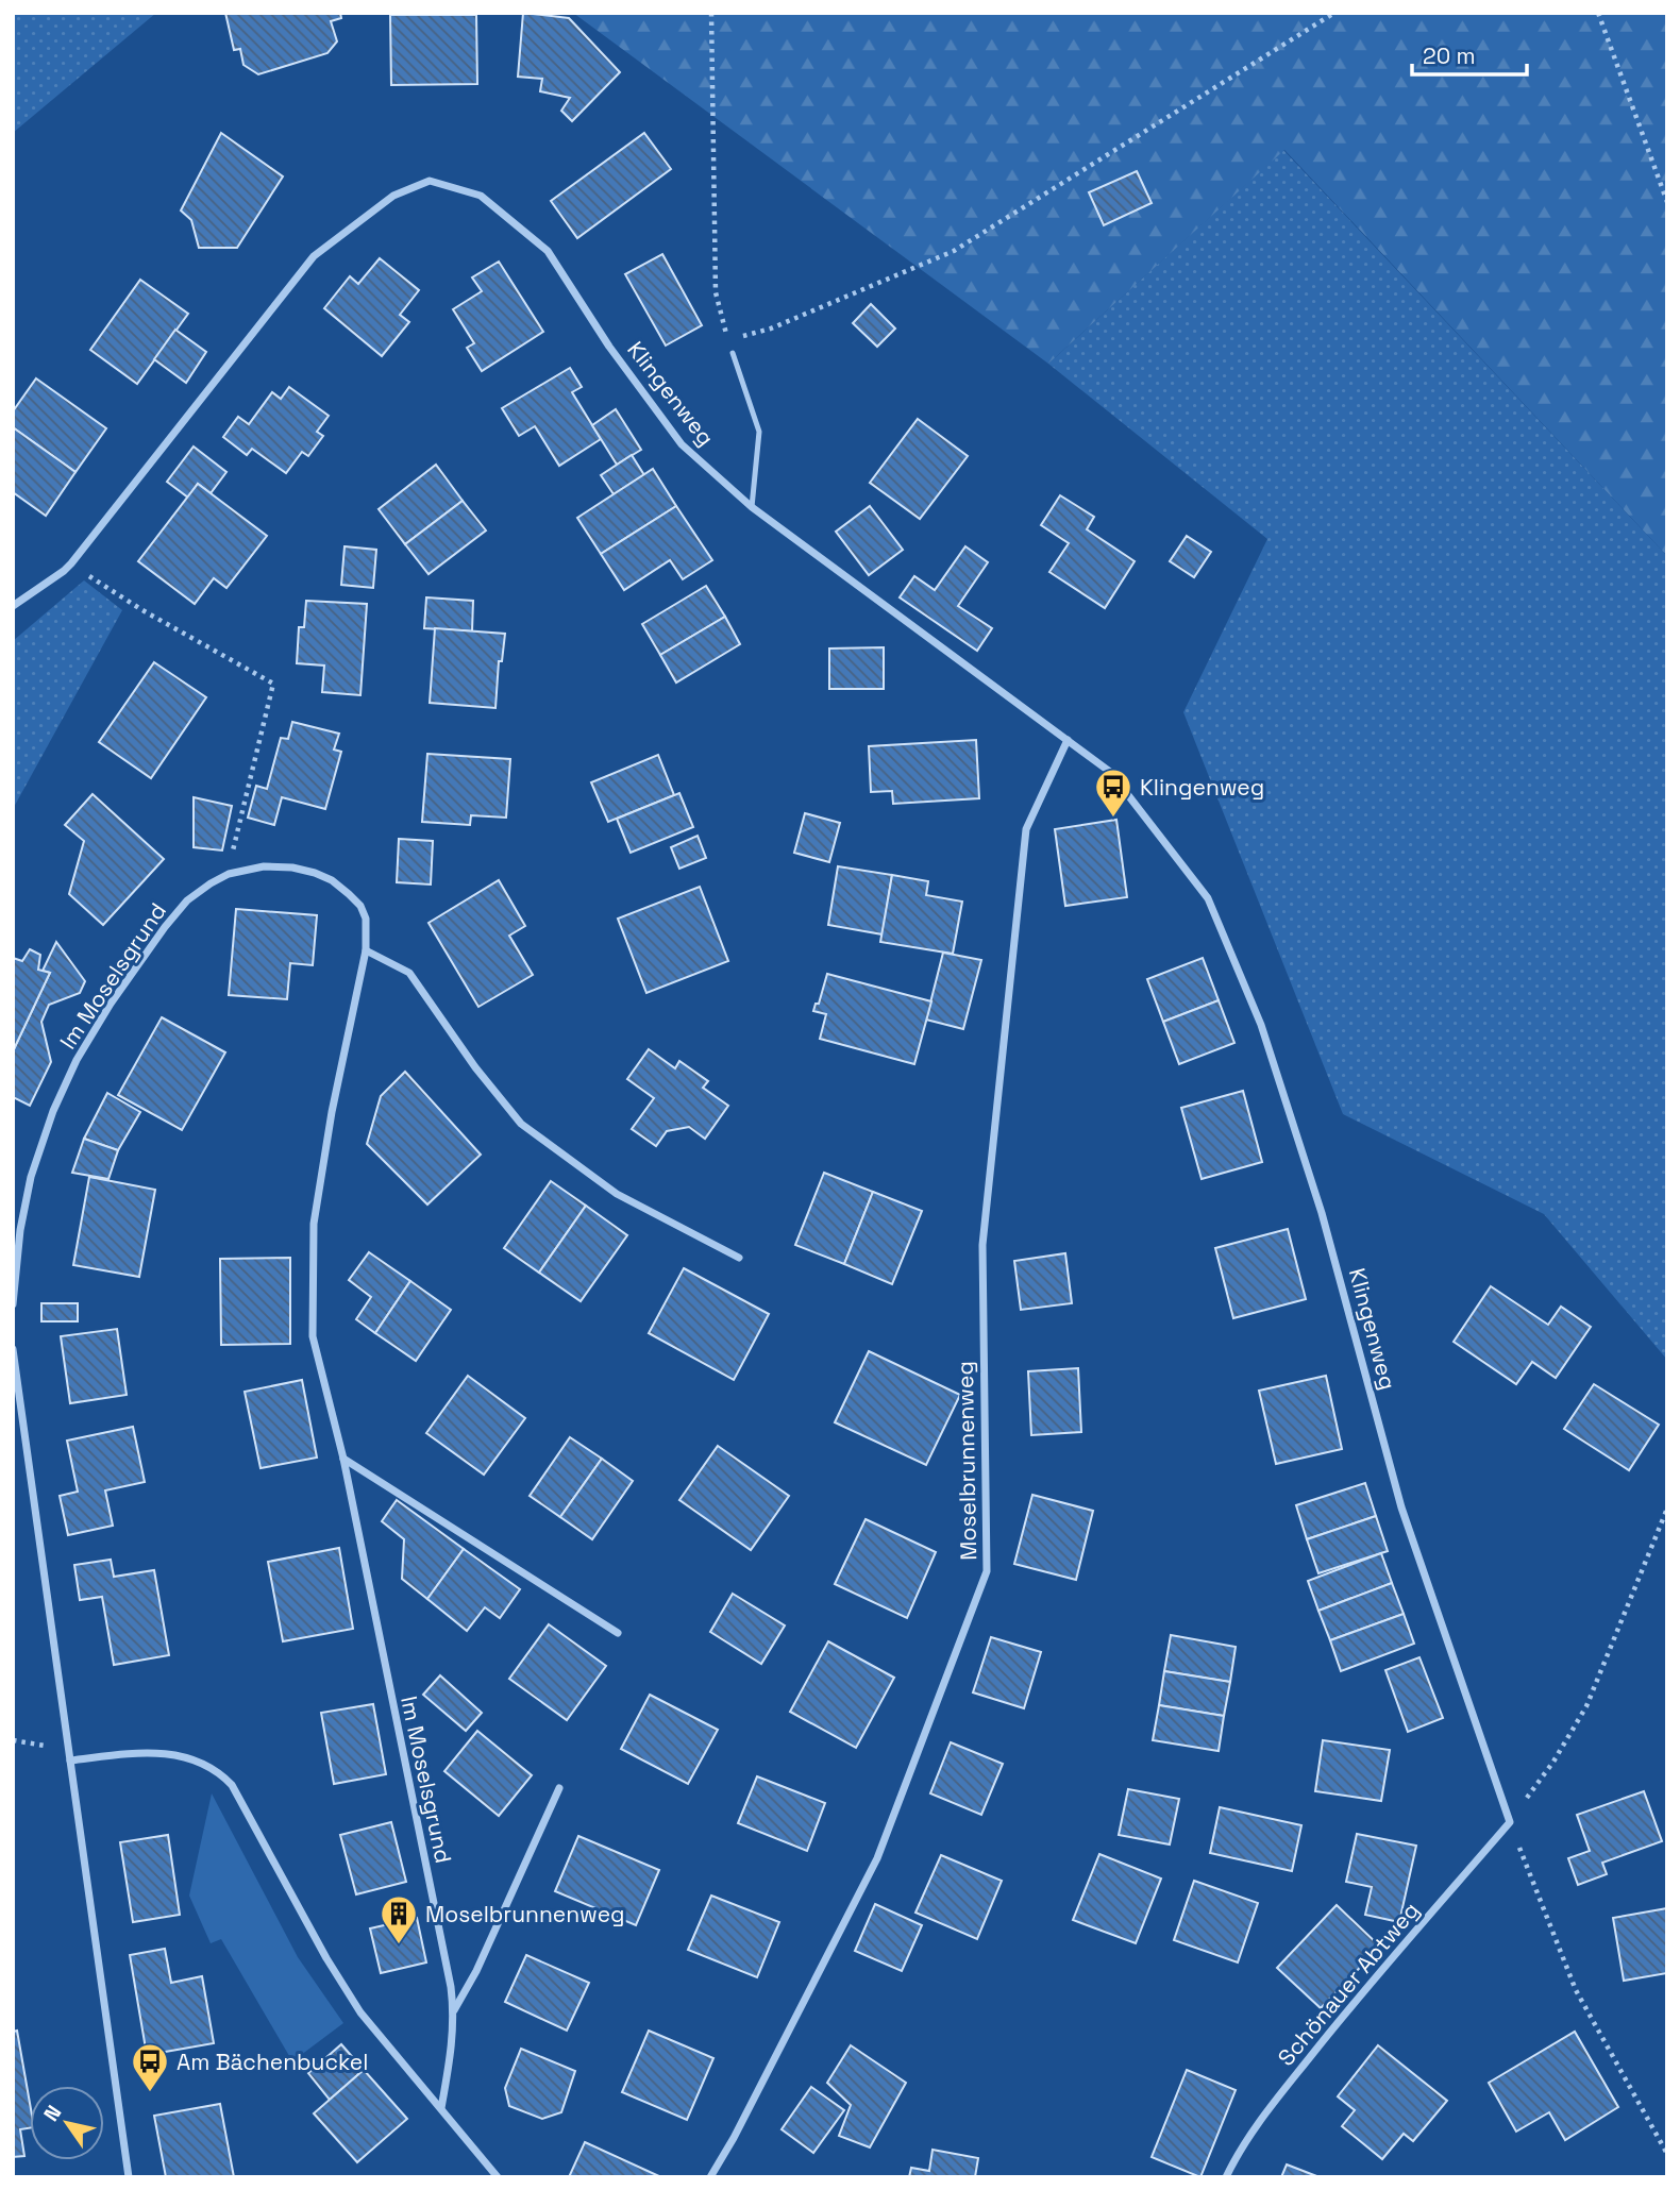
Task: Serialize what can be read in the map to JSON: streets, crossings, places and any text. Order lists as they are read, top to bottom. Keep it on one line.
{"streets":{"street":["Klingenweg","Im Moselsgrund","Moselbrunnenweg","Schönauer Abtweg"]},"crossings":[["Klingenweg","Moselbrunnenweg"],["Klingenweg","Schönauer Abtweg"]],"places":{"bus stop":["Klingenweg","Am Bächenbuckel"],"building":["Moselbrunnenweg"]},"scale_bar":"20 m","north":"top left"}
